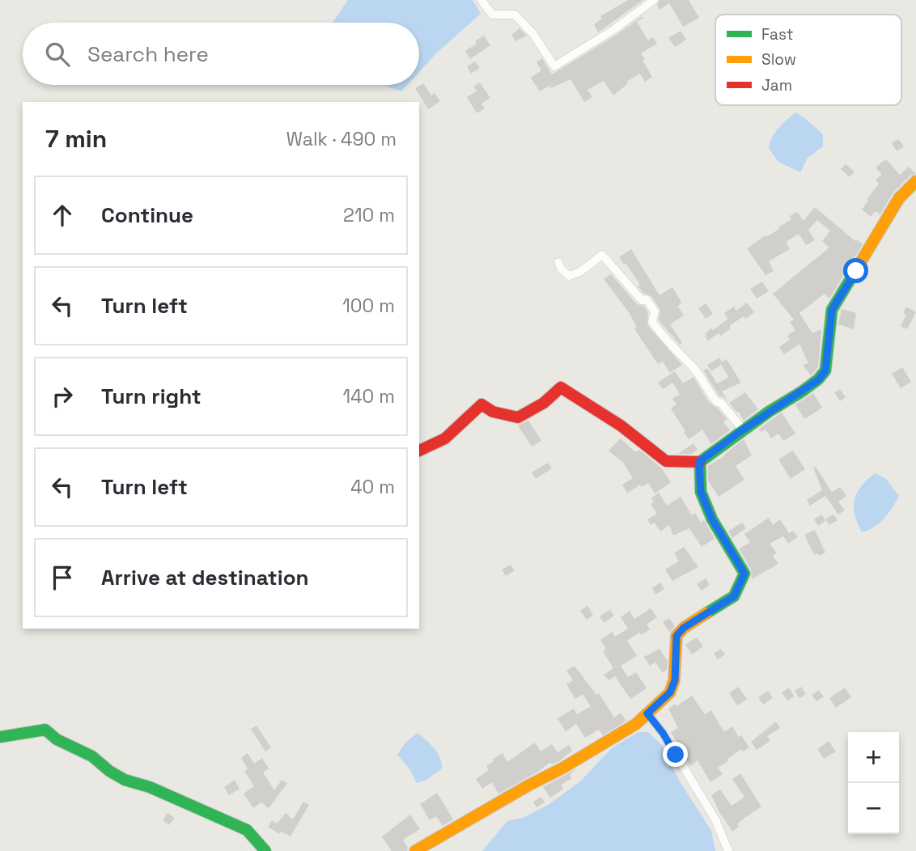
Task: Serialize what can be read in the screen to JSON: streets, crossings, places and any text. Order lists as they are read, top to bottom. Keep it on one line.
{"legend":["Fast","Slow","Jam"],"page":{"search":"Search here","heading":["7 min","Walk · 490 m"],"list":[["Continue","210 m"],["Turn left","100 m"],["Turn right","140 m"],["Turn left","40 m"],"Arrive at destination"],"map_buttons":["+","−"]}}
